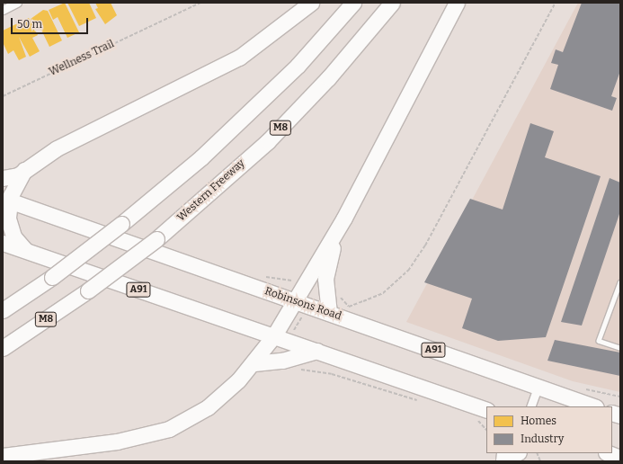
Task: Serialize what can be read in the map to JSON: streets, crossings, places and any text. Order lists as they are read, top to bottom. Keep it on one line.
{"streets":{"highway":["M8","Western Freeway","A91","Robinsons Road"],"path":["Wellness Trail"]},"legend":["Homes","Industry"],"scale_bar":"50 m"}
